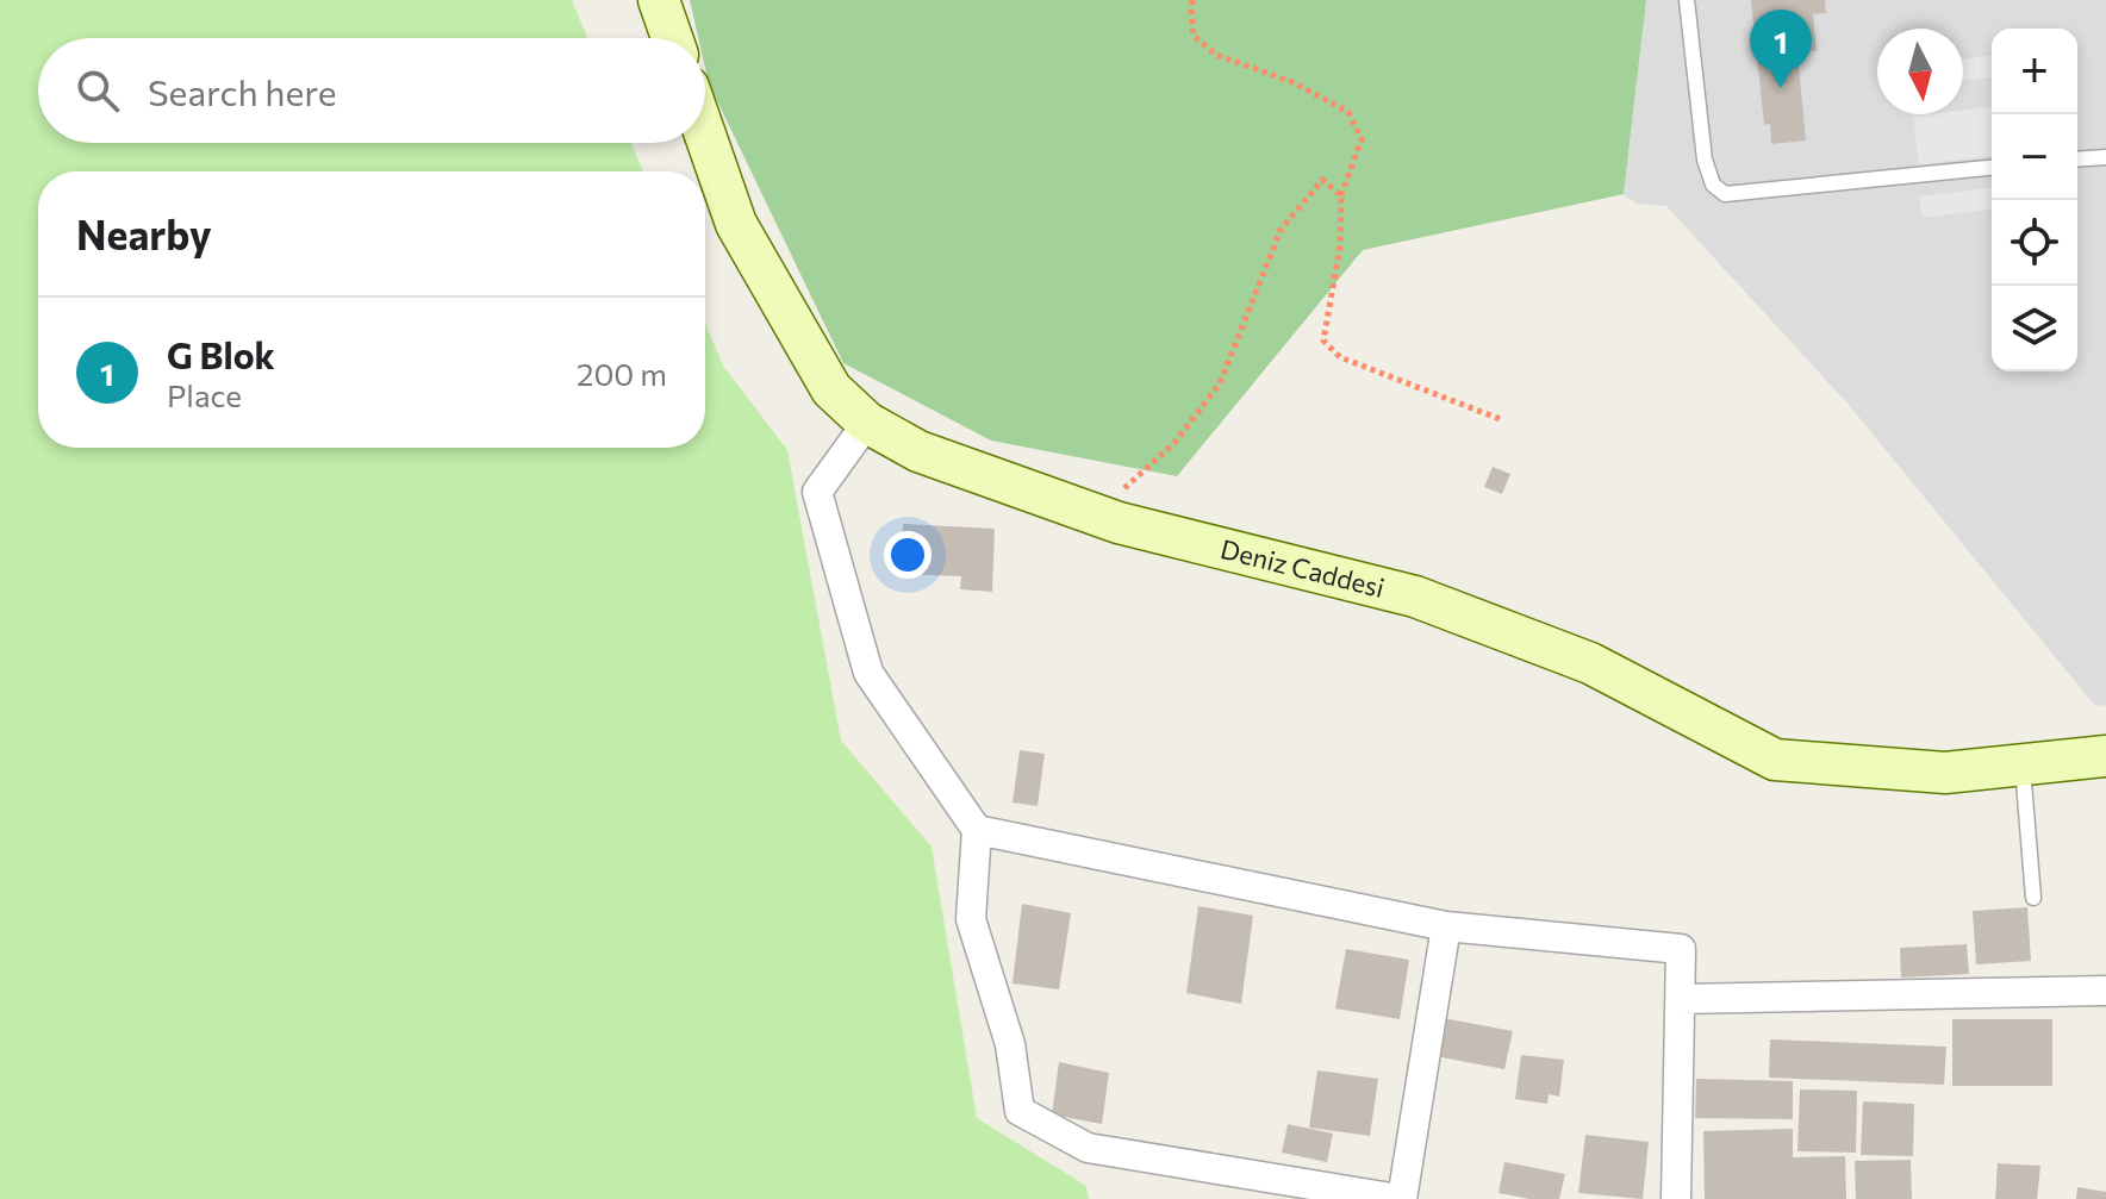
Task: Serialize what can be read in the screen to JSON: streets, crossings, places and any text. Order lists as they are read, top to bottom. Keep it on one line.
{"streets":{"main road":["Deniz Caddesi"]},"north":"bottom","page":{"pins":"1","map_buttons":["+","−"],"search":"Search here","heading":"Nearby","list":[{"mark":"1","name":"G Blok","note":"Place","value":"200 m"}]}}
